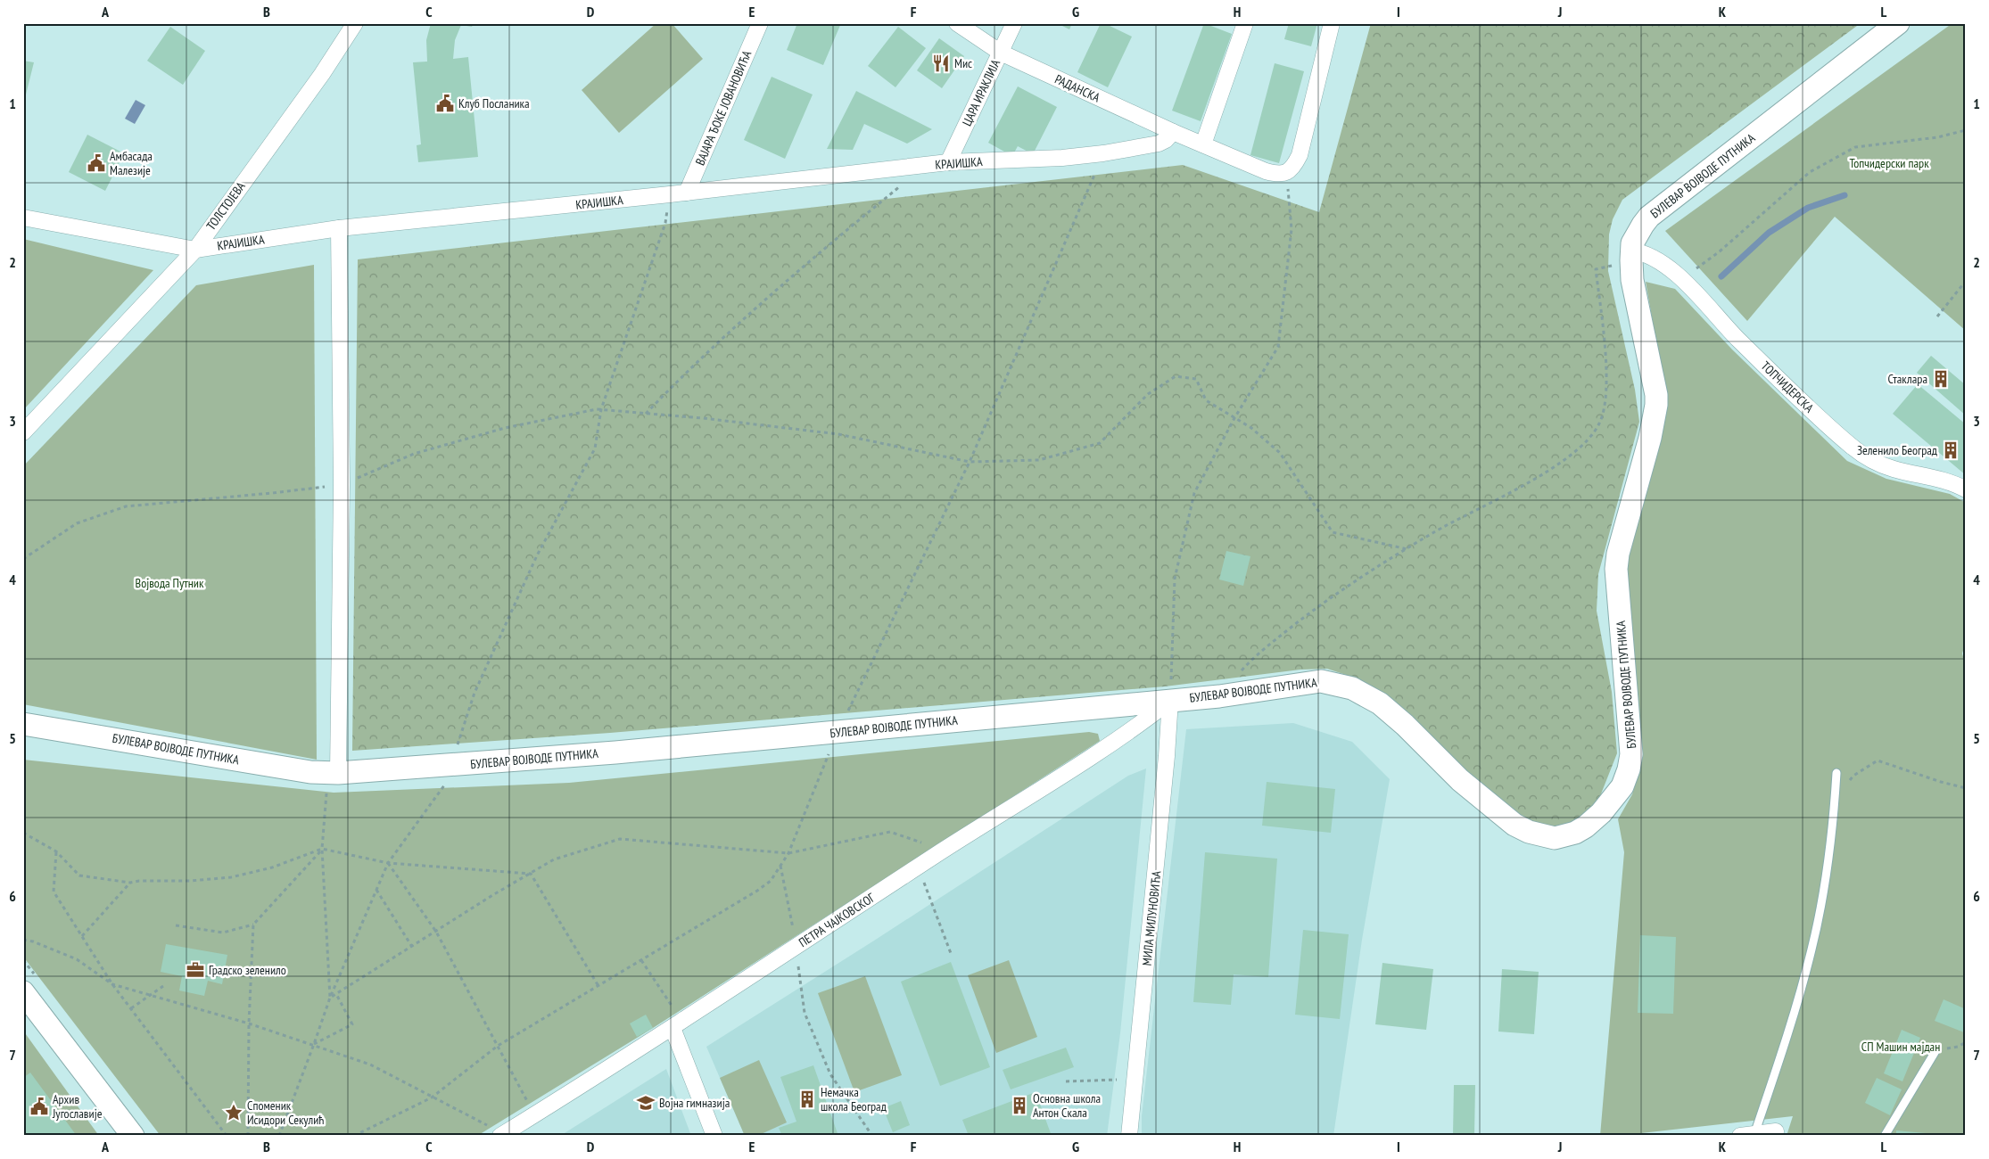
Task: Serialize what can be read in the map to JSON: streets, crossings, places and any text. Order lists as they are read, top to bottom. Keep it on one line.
{"streets":{"street":["РАДАНСКА","ЦАРА ИРАКЛИЈА","ВАЈАРА ЂОКЕ ЈОВАНОВИЋА","КРАЈИШКА","БУЛЕВАР ВОЈВОДЕ ПУТНИКА","ТОЛСТОЈЕВА","ТОПЧИДЕРСКА","МИЛА МИЛУНОВИЋА","ПЕТРА ЧАЈКОВСКОГ"]},"crossings":[["РАДАНСКА","ЦАРА ИРАКЛИЈА"],["РАДАНСКА","КРАЈИШКА"],["ЦАРА ИРАКЛИЈА","КРАЈИШКА"],["ВАЈАРА ЂОКЕ ЈОВАНОВИЋА","КРАЈИШКА"],["КРАЈИШКА","ТОЛСТОЈЕВА"],["БУЛЕВАР ВОЈВОДЕ ПУТНИКА","ТОПЧИДЕРСКА"],["БУЛЕВАР ВОЈВОДЕ ПУТНИКА","МИЛА МИЛУНОВИЋА"],["БУЛЕВАР ВОЈВОДЕ ПУТНИКА","ПЕТРА ЧАЈКОВСКОГ"],["МИЛА МИЛУНОВИЋА","ПЕТРА ЧАЈКОВСКОГ"]],"parks":["Топчидерски парк","Војвода Путник","СП Машин мајдан"],"places":{"restaurant":["Мис"],"public building":["Клуб Посланика","Амбасада Малезије","Архив Југославије"],"building":["Стаклара","Зеленило Београд","Немачка школа Београд","Основна школа Антон Скала"],"office":["Градско зеленило"],"school or university":["Војна гимназија"],"place":["Споменик Исидори Секулић"]},"grid":{"columns":["A","B","C","D","E","F","G","H","I","J","K","L"],"rows":["1","2","3","4","5","6","7"]}}
